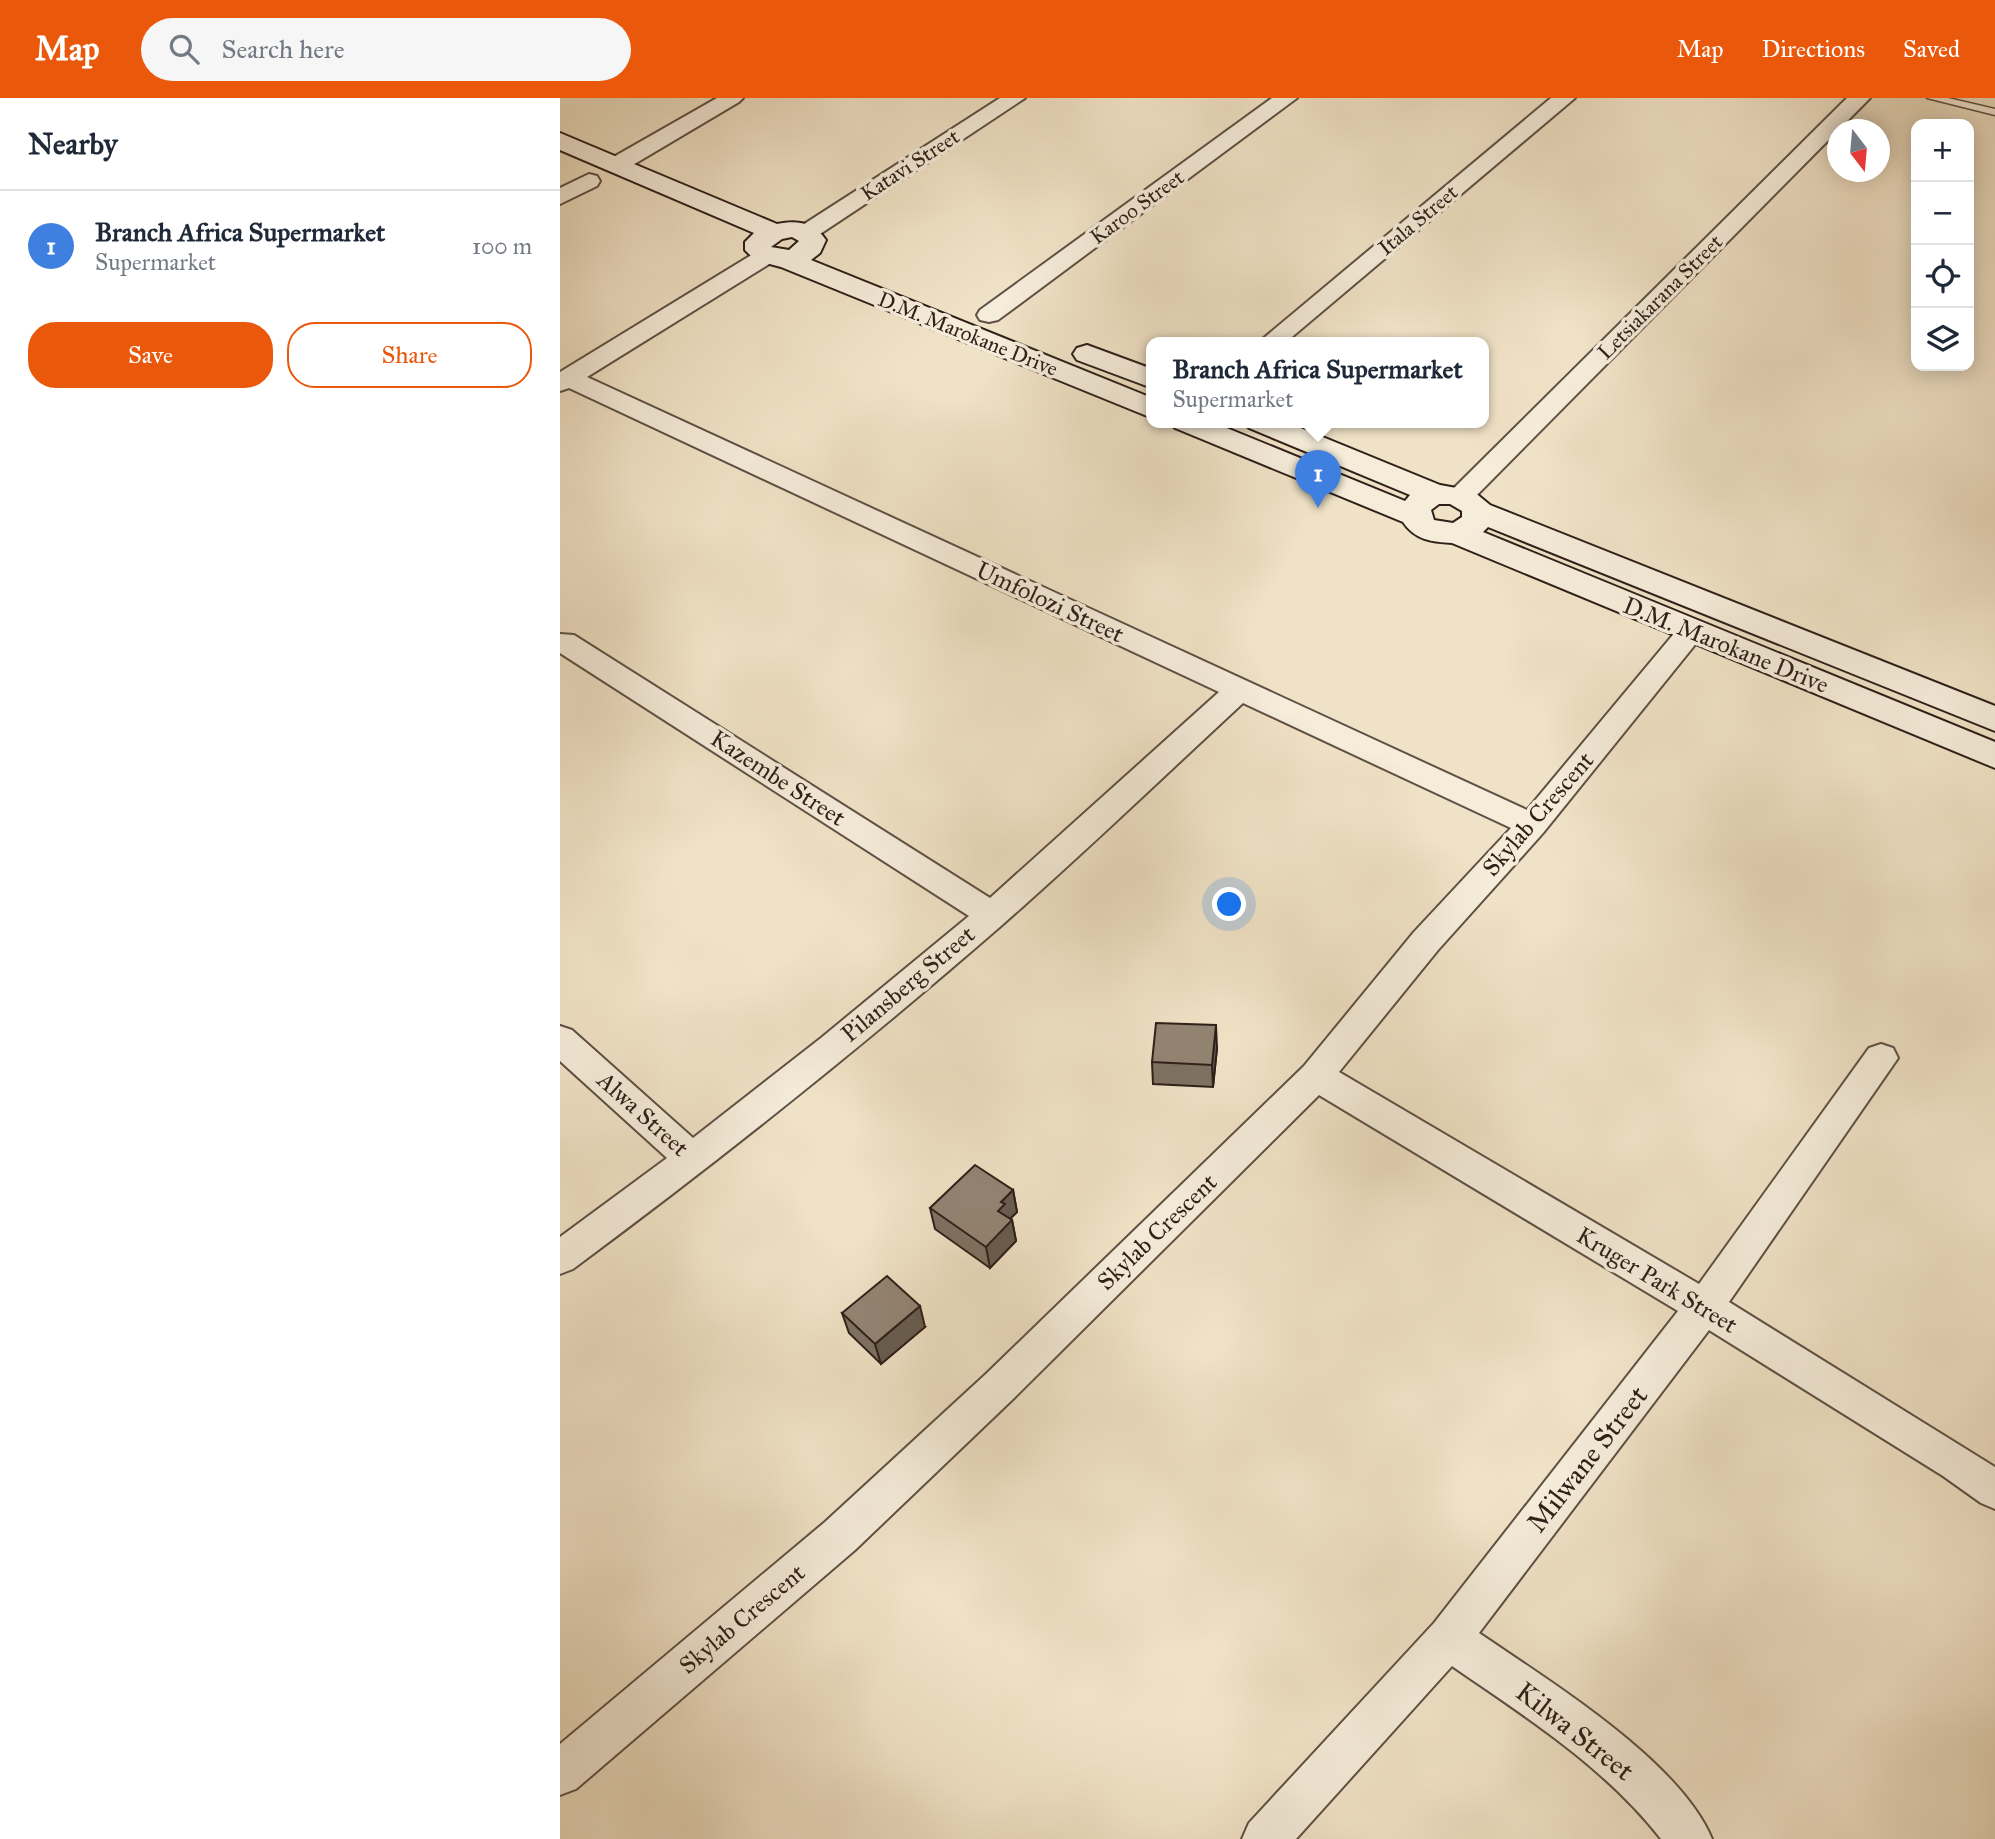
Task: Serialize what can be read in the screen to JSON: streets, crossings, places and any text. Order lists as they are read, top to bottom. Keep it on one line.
{"streets":{"main road":["D.M. Marokane Drive"],"street":["Katavi Street","Karoo Street","Itala Street","Letsiakarana Street","Umfolozi Street","Kazembe Street","Skylab Crescent","Pilansberg Street","Alwa Street","Kruger Park Street","Milwane Street","Kilwa Street"]},"crossings":[["Katavi Street","D.M. Marokane Drive"],["Karoo Street","D.M. Marokane Drive"],["Letsiakarana Street","D.M. Marokane Drive"],["D.M. Marokane Drive","Skylab Crescent"],["Umfolozi Street","Skylab Crescent"],["Umfolozi Street","Pilansberg Street"],["Kazembe Street","Pilansberg Street"],["Skylab Crescent","Kruger Park Street"],["Pilansberg Street","Alwa Street"],["Kruger Park Street","Milwane Street"],["Milwane Street","Kilwa Street"]],"north":"bottom","page":{"header":"Map","search":"Search here","nav":["Map","Directions","Saved"],"heading":"Nearby","map_buttons":["+","−"],"list":[{"mark":"1","name":"Branch Africa Supermarket","note":"Supermarket","value":"100 m"}],"buttons":["Save","Share"],"popup":["Branch Africa Supermarket","Supermarket"],"pins":"1"}}
